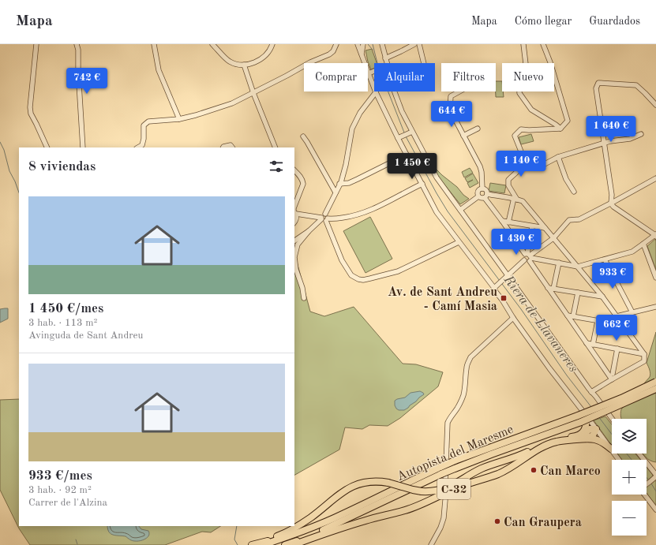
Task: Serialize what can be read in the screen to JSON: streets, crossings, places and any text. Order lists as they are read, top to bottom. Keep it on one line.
{"streets":{"highway":["Autopista del Maresme","C-32"]},"water":["Riera de Llavaneres"],"places":{"transit":["Av. de Sant Andreu - Camí Masia"],"other":["Can Marco","Can Graupera"]},"page":{"header":"Mapa","nav":["Mapa","Cómo llegar","Guardados"],"chip":["Comprar","Alquilar","Filtros","Nuevo"],"price":["742 €","644 €","1 640 €","1 140 €","1 450 €","1 430 €","933 €","662 €"],"heading":"8 viviendas","list":[{"name":"1 450 €/mes","note":"3 hab. · 113 m² · Avinguda de Sant Andreu"},{"name":"933 €/mes","note":"3 hab. · 92 m² · Carrer de l'Alzina"}],"map_buttons":["+","−"]}}
